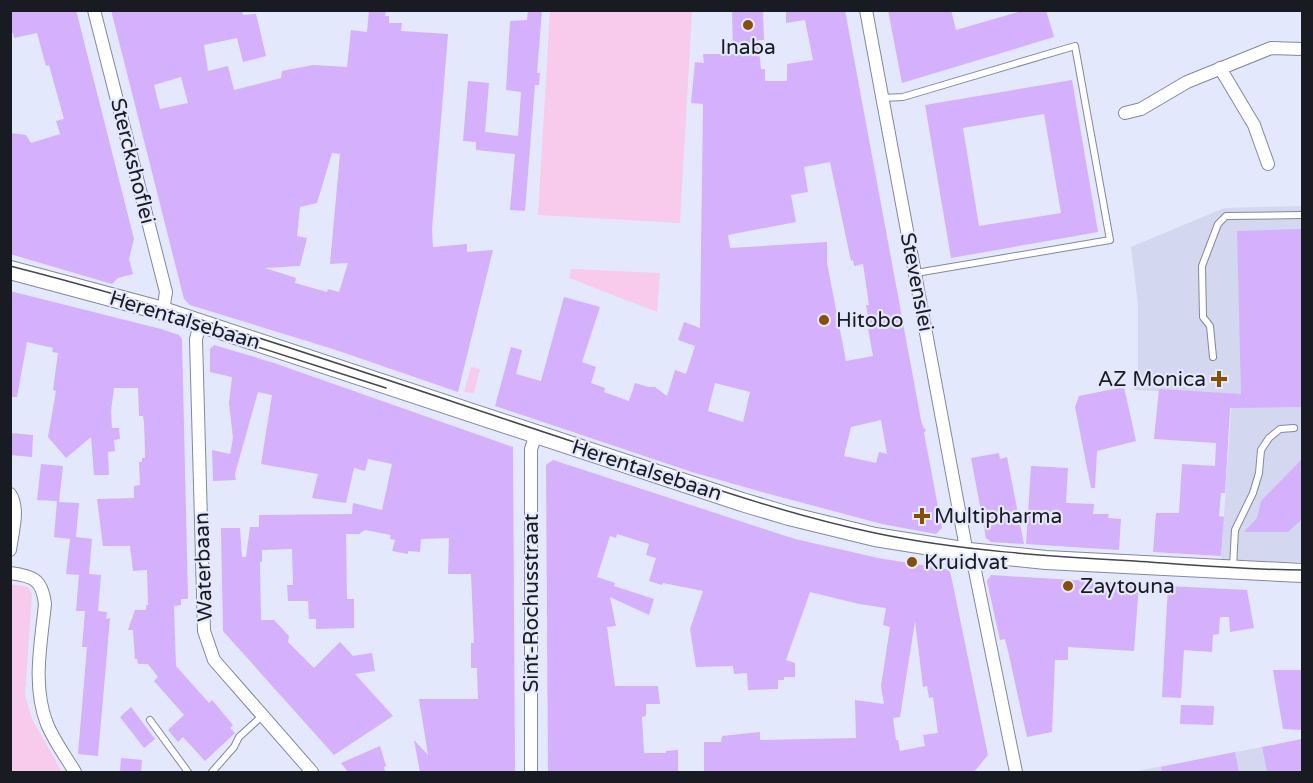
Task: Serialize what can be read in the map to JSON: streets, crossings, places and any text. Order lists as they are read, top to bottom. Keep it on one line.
{"streets":{"street":["Sterckshoflei","Stevenslei","Herentalsebaan","Waterbaan","Sint-Rochusstraat"]},"crossings":[["Sterckshoflei","Herentalsebaan"],["Stevenslei","Herentalsebaan"],["Herentalsebaan","Waterbaan"],["Herentalsebaan","Sint-Rochusstraat"]],"places":{"other":["Inaba","Hitobo","Kruidvat","Zaytouna"],"health":["AZ Monica","Multipharma"]}}
